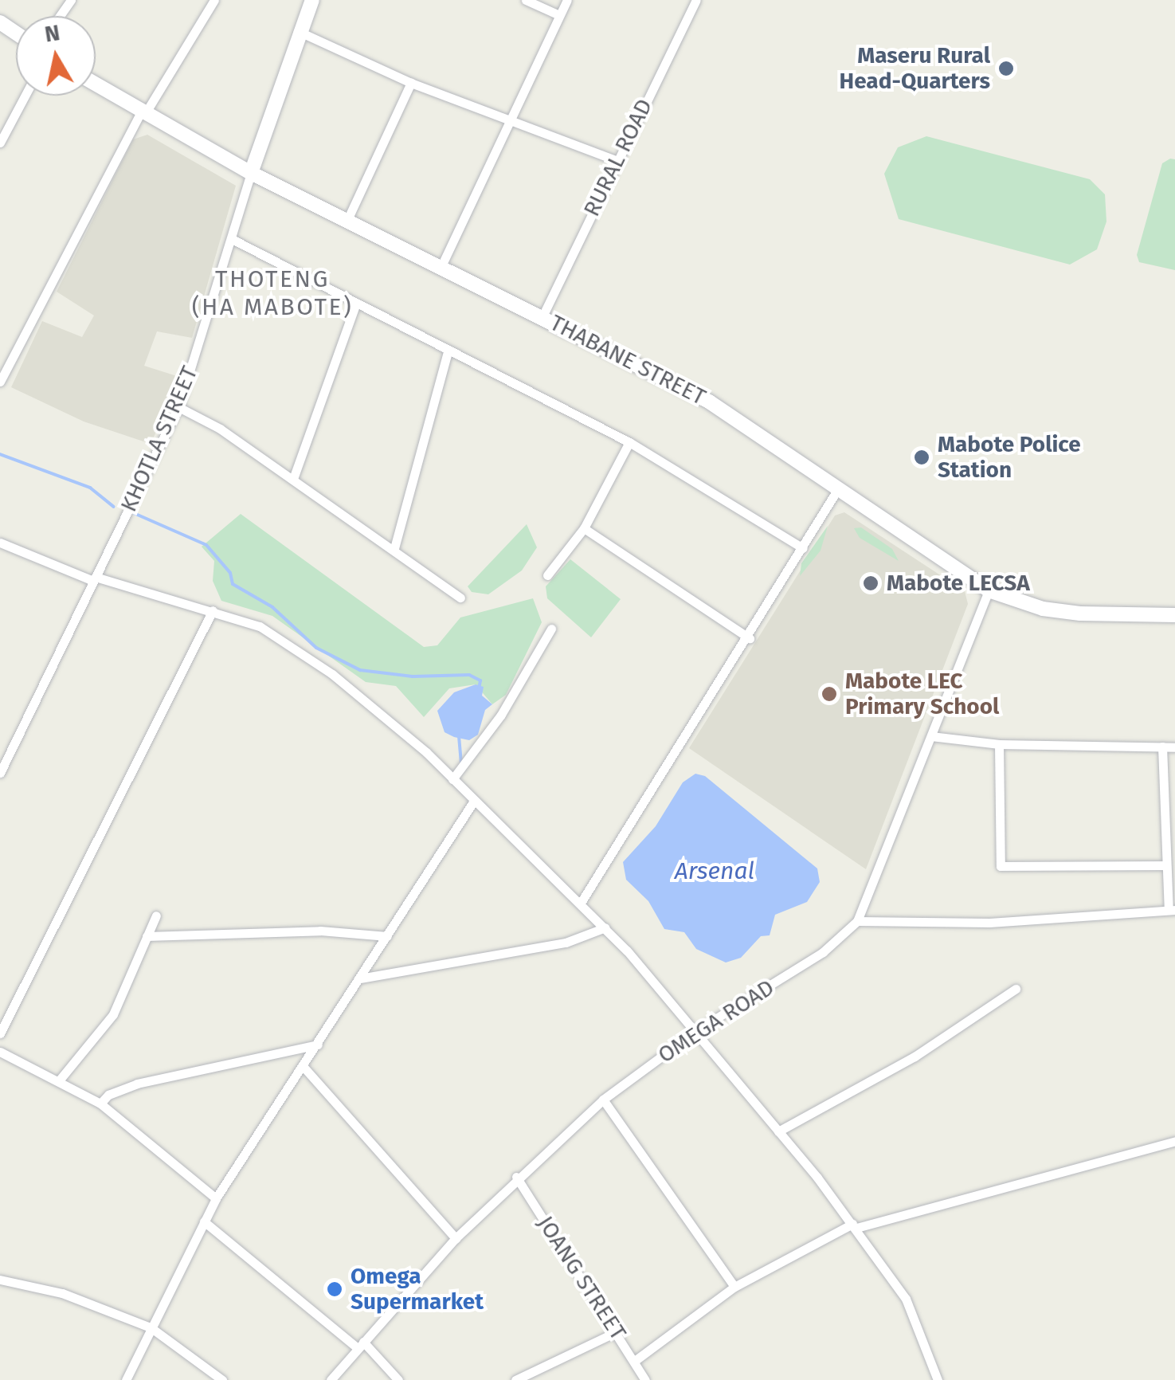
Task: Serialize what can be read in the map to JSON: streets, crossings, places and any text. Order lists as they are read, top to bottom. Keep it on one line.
{"streets":{"street":["RURAL ROAD","THABANE STREET","KHOTLA STREET","OMEGA ROAD","JOANG STREET"]},"crossings":[["RURAL ROAD","THABANE STREET"],["THABANE STREET","KHOTLA STREET"],["THABANE STREET","OMEGA ROAD"],["OMEGA ROAD","JOANG STREET"]],"districts":["THOTENG (HA MABOTE)"],"water":["Arsenal"],"places":["Maseru Rural Head-Quarters","Mabote Police Station","Mabote LECSA","Mabote LEC Primary School","Omega Supermarket"],"north":"top"}
